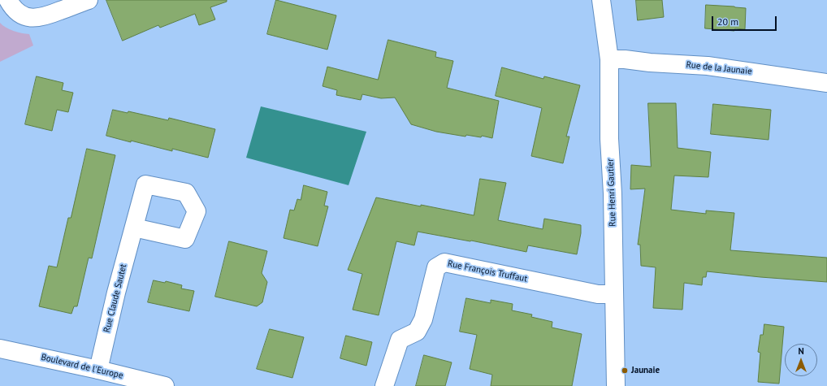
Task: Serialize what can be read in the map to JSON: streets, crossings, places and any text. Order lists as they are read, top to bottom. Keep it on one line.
{"streets":{"street":["Rue de la Jaunaie","Rue Henri Gautier","Rue François Truffaut","Rue Claude Sautet","Boulevard de l'Europe"]},"crossings":[["Rue de la Jaunaie","Rue Henri Gautier"],["Rue Henri Gautier","Rue François Truffaut"],["Rue Claude Sautet","Boulevard de l'Europe"]],"places":["Jaunaie"],"scale_bar":"20 m","north":"top"}
